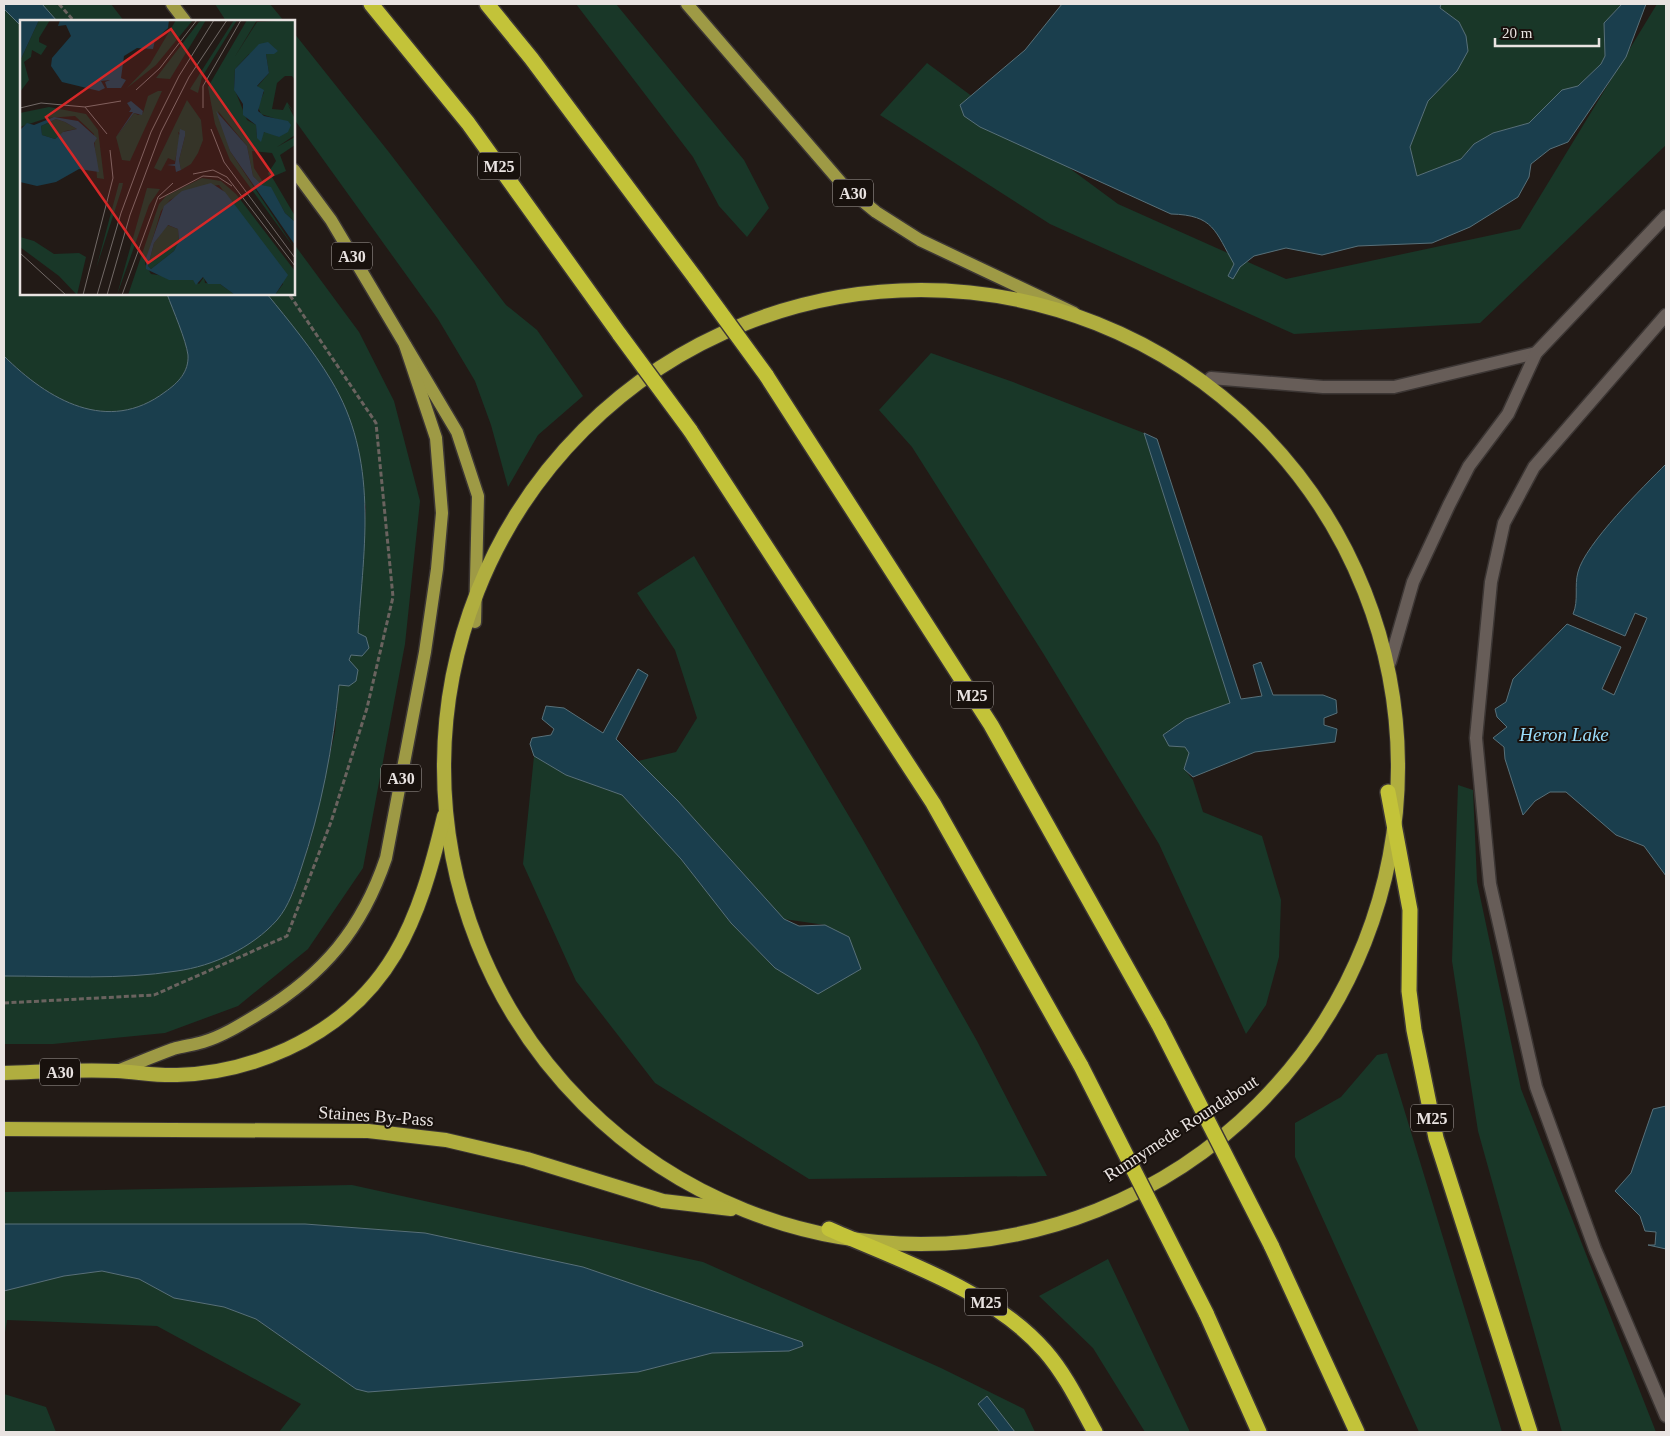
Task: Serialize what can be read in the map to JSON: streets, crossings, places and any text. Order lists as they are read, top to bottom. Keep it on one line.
{"streets":{"highway":["M25","A30","Staines By-Pass","Runnymede Roundabout"]},"crossings":[["M25","Runnymede Roundabout"],["Staines By-Pass","Runnymede Roundabout"]],"water":["Heron Lake"],"scale_bar":"20 m"}
